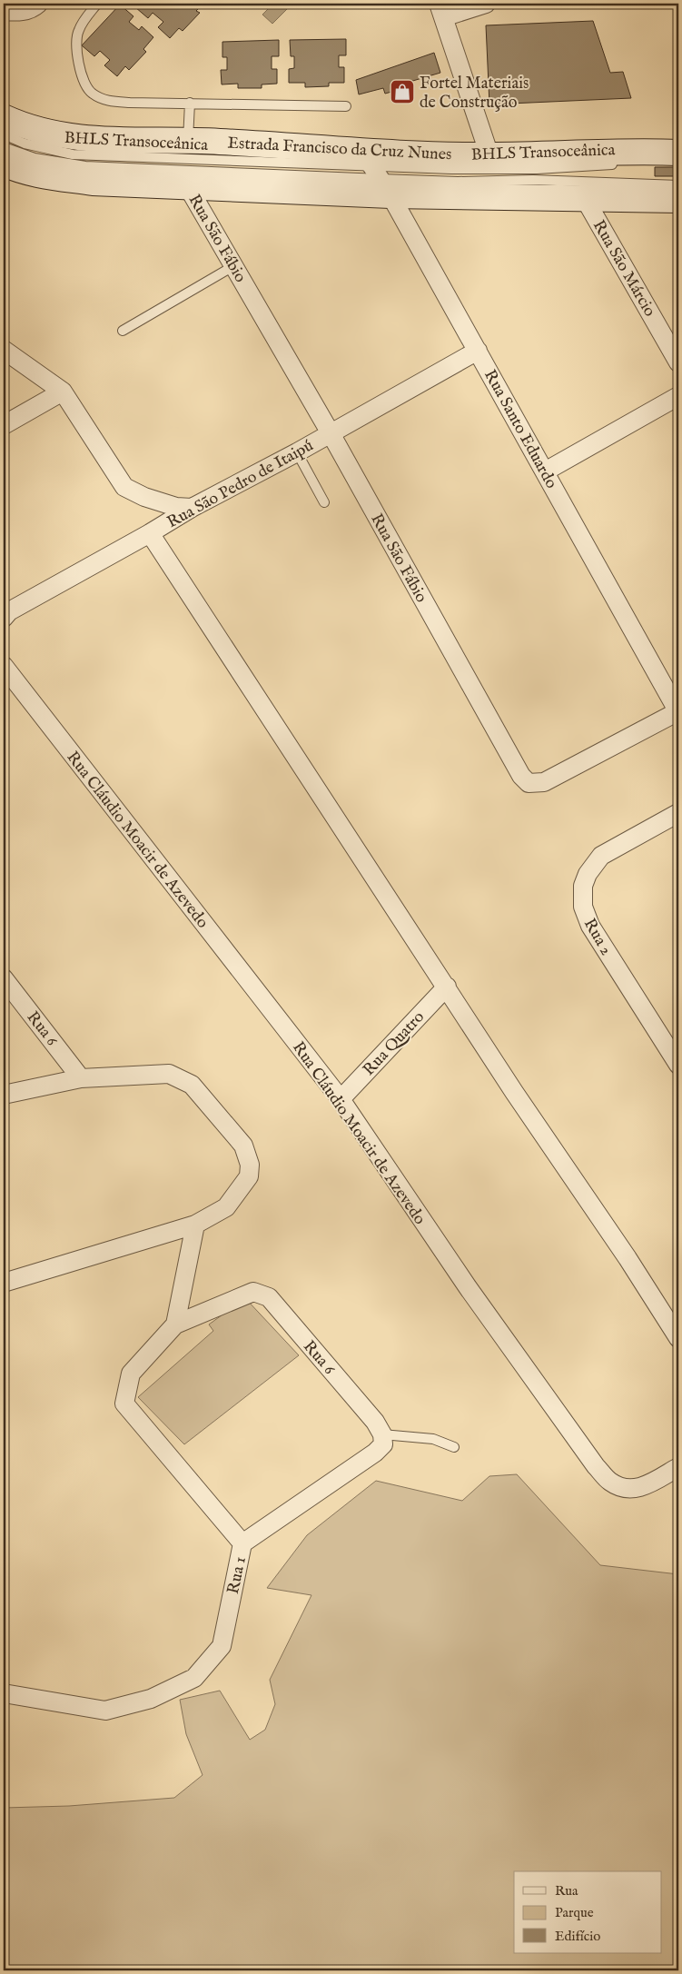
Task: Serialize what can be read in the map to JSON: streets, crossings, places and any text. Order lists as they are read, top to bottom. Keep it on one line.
{"streets":{"main road":["Estrada Francisco da Cruz Nunes"],"street":["Rua São Fábio","Rua São Márcio","Rua Santo Eduardo","Rua São Pedro de Itaipú","Rua Cláudio Moacir de Azevedo","Rua 2","Rua 6","Rua Quatro","Rua 1"],"lane":["BHLS Transoceânica"]},"crossings":[["BHLS Transoceânica","Estrada Francisco da Cruz Nunes"],["BHLS Transoceânica","Rua Santo Eduardo"],["Estrada Francisco da Cruz Nunes","Rua São Fábio"],["Estrada Francisco da Cruz Nunes","Rua São Márcio"],["Estrada Francisco da Cruz Nunes","Rua Santo Eduardo"],["Rua São Fábio","Rua Santo Eduardo"],["Rua São Fábio","Rua São Pedro de Itaipú"],["Rua Santo Eduardo","Rua São Pedro de Itaipú"],["Rua Cláudio Moacir de Azevedo","Rua Quatro"],["Rua 6","Rua 1"]],"places":{"shop":["Fortel Materiais de Construção"]},"legend":["Rua","Parque","Edifício"]}
